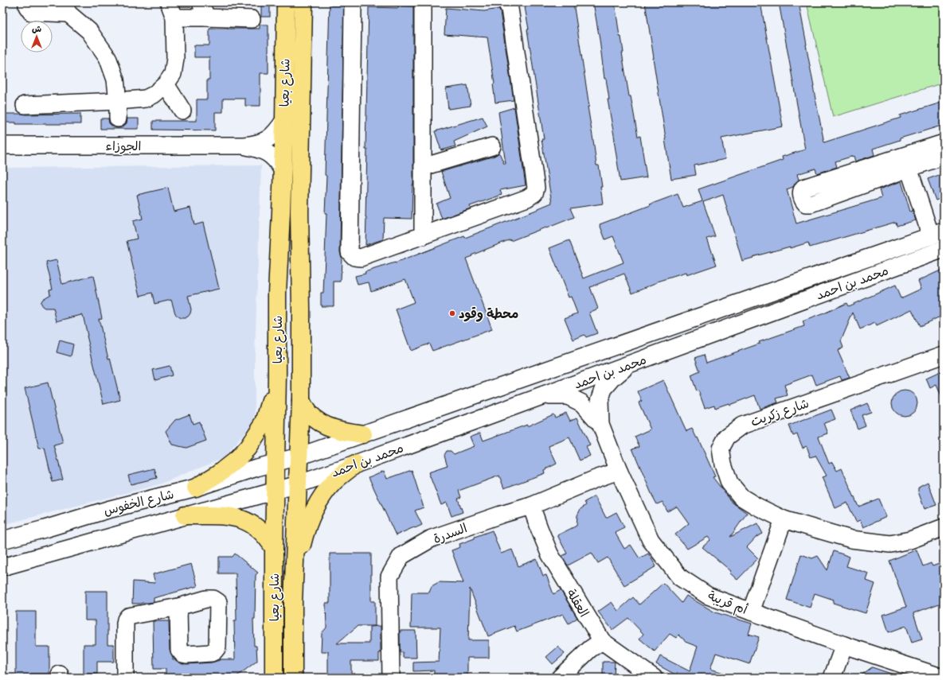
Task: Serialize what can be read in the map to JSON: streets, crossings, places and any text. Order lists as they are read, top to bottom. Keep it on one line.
{"streets":{"main road":["شارع بعيا"],"street":["الجوزاء","محمد بن احمد","شارع زكريت","شارع الخفوس","السدرة","أم قريبة","العقلة"]},"crossings":[["شارع بعيا","محمد بن احمد"],["شارع بعيا","شارع الخفوس"],["محمد بن احمد","شارع الخفوس"],["محمد بن احمد","أم قريبة"],["السدرة","أم قريبة"],["السدرة","العقلة"]],"places":["محطة وقود"],"north":"top"}
